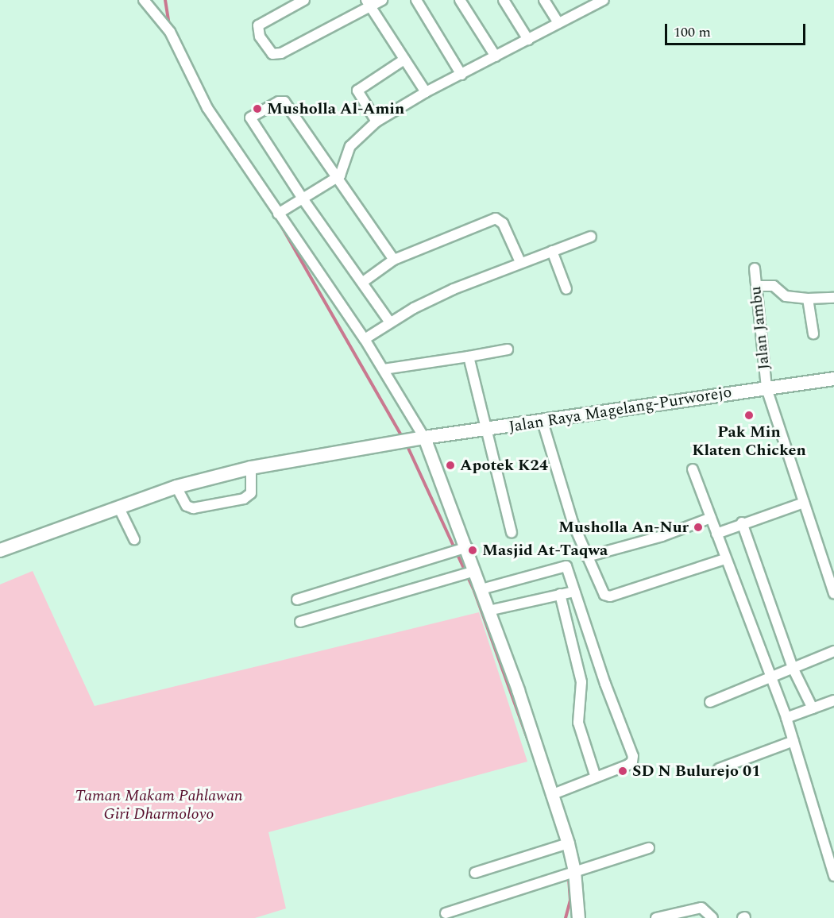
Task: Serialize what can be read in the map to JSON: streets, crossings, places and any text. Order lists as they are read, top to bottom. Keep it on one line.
{"streets":{"main road":["Jalan Raya Magelang-Purworejo"],"street":["Jalan Jambu"]},"crossings":[["Jalan Jambu","Jalan Raya Magelang-Purworejo"]],"parks":["Taman Makam Pahlawan Giri Dharmoloyo"],"places":["Musholla Al-Amin","Pak Min Klaten Chicken","Apotek K24","Musholla An-Nur","Masjid At-Taqwa","SD N Bulurejo 01"],"scale_bar":"100 m"}
